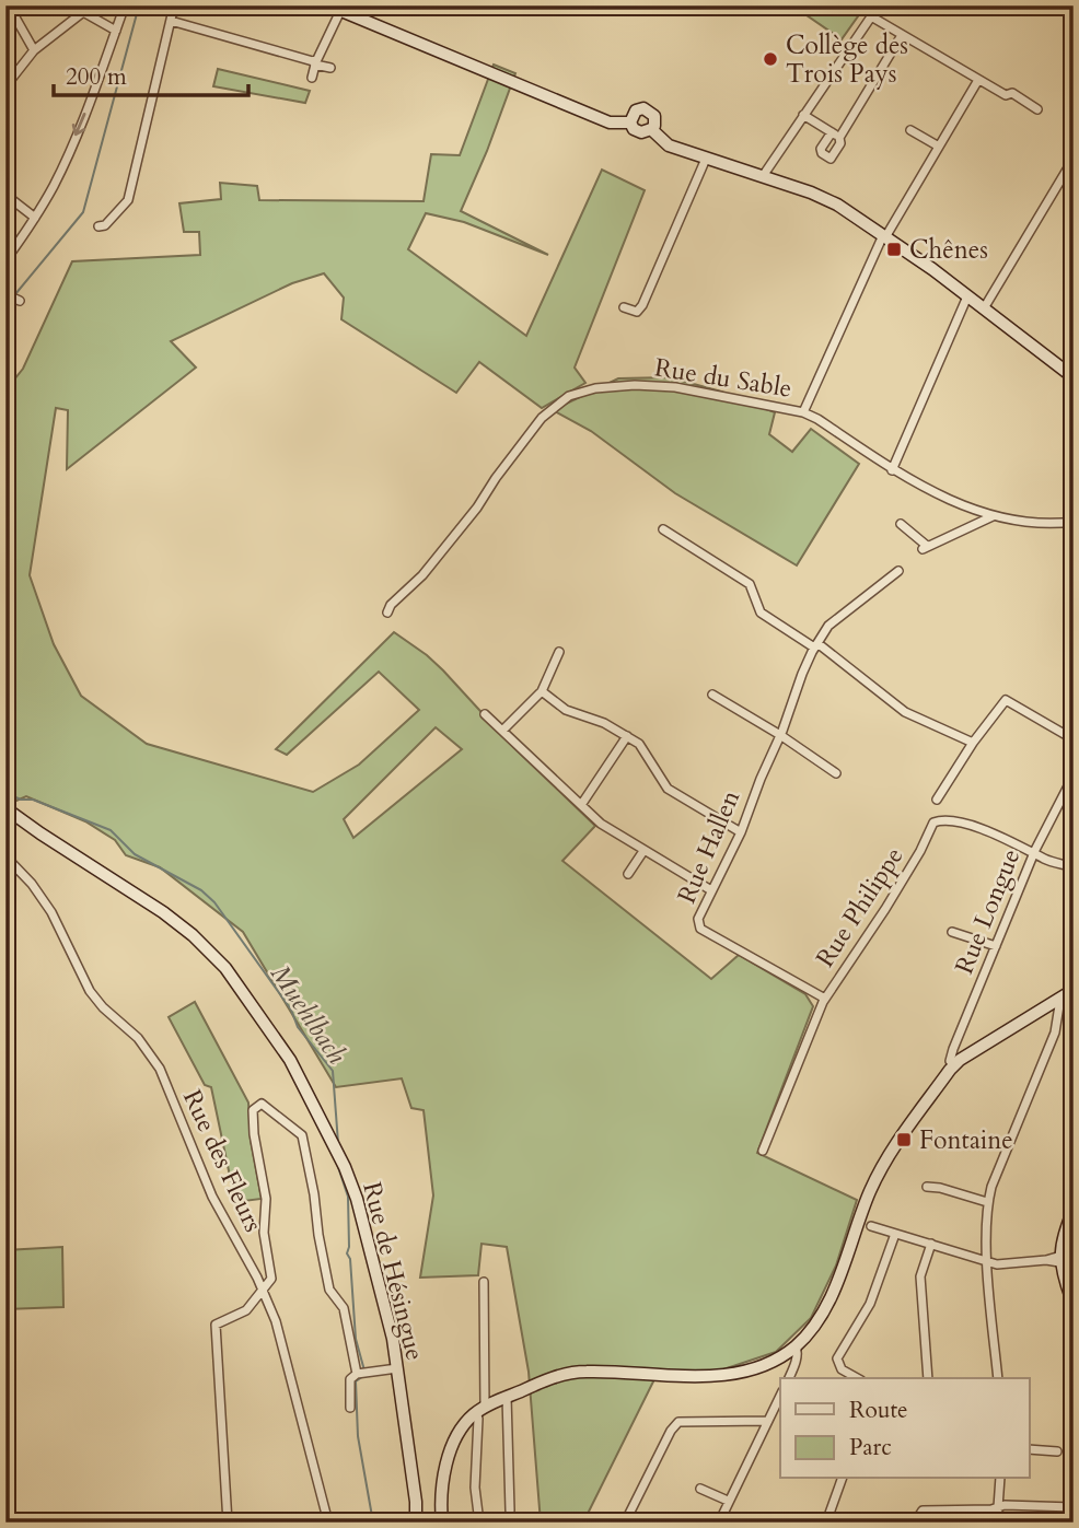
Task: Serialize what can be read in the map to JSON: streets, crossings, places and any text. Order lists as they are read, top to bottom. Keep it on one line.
{"streets":{"street":["Rue du Sable","Rue Hallen","Rue Philippe","Rue Longue","Rue des Fleurs","Rue de Hésingue"]},"crossings":[["Rue Hallen","Rue Philippe"],["Rue Philippe","Rue Longue"]],"water":["Muehlbach"],"places":{"other":["Collège des Trois Pays"],"transit":["Chênes","Fontaine"]},"legend":["Route","Parc"],"scale_bar":"200 m"}
